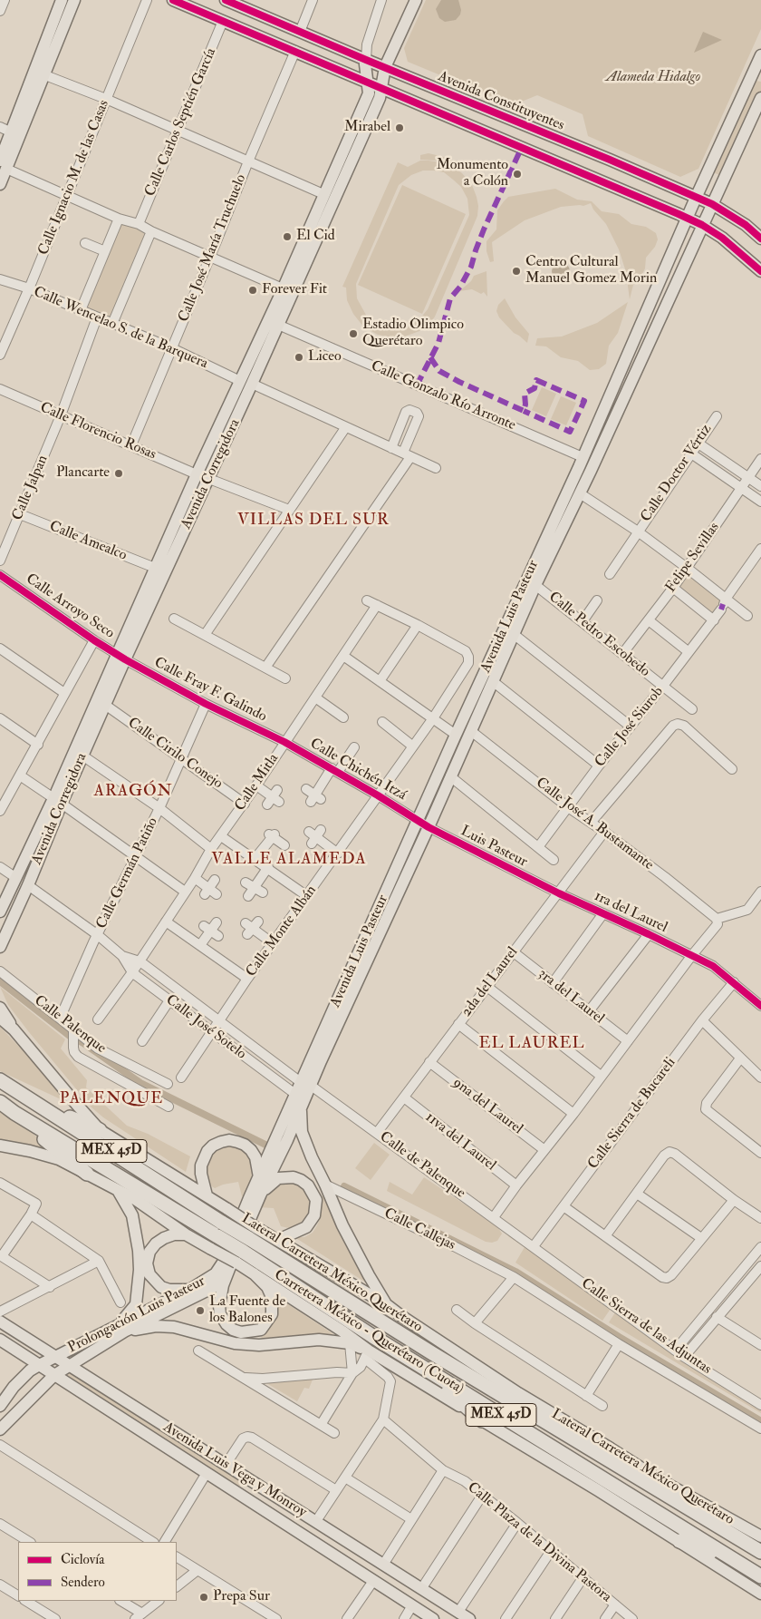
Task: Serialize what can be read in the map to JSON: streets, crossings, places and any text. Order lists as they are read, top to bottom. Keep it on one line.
{"streets":{"highway":["MEX 45D","Carretera México - Querétaro (Cuota)"],"main road":["Avenida Constituyentes","Avenida Corregidora","Avenida Luis Pasteur","Lateral Carretera México Querétaro","Prolongación Luis Pasteur","Avenida Luis Vega y Monroy"],"street":["Calle Carlos Septién García","Calle Ignacio M. de las Casas","Calle José María Truchuelo","Calle Wencelao S. de la Barquera","Calle Gonzalo Río Arronte","Calle Florencio Rosas","Calle Doctor Vértiz","Calle Jalpan","Calle Amealco","Felipe Sevillas","Calle Arroyo Seco","Calle Pedro Escobedo","Calle Fray F. Galindo","Calle José Siurob","Calle Cirilo Conejo","Calle Chichén Itzá","Calle Mitla","Calle José A. Bustamante","Luis Pasteur","Calle Germán Patiño","1ra del Laurel","Calle Monte Albán","2da del Laurel","3ra del Laurel","Calle Palenque","Calle José Sotelo","9na del Laurel","Calle Sierra de Bucareli","11va del Laurel","Calle de Palenque","Calle Callejas","Calle Sierra de las Adjuntas","Calle Plaza de la Divina Pastora"]},"crossings":[["Avenida Constituyentes","Avenida Corregidora"],["Avenida Constituyentes","Avenida Luis Pasteur"],["Calle Ignacio M. de las Casas","Calle Wencelao S. de la Barquera"],["Calle José María Truchuelo","Calle Wencelao S. de la Barquera"],["Calle José María Truchuelo","Calle Florencio Rosas"],["Calle Wencelao S. de la Barquera","Avenida Corregidora"],["Calle Gonzalo Río Arronte","Avenida Corregidora"],["Calle Gonzalo Río Arronte","Avenida Luis Pasteur"],["Calle Florencio Rosas","Avenida Corregidora"],["Calle Florencio Rosas","Calle Jalpan"],["Avenida Corregidora","Calle Amealco"],["Avenida Corregidora","Calle Arroyo Seco"],["Avenida Corregidora","Calle Fray F. Galindo"],["Avenida Corregidora","Calle Cirilo Conejo"],["Avenida Corregidora","Calle José Sotelo"],["Calle Jalpan","Calle Amealco"],["Felipe Sevillas","Calle Pedro Escobedo"],["Calle Arroyo Seco","Calle Fray F. Galindo"],["Avenida Luis Pasteur","Calle Pedro Escobedo"],["Avenida Luis Pasteur","Calle Chichén Itzá"],["Avenida Luis Pasteur","Calle José A. Bustamante"],["Avenida Luis Pasteur","Luis Pasteur"],["Avenida Luis Pasteur","Calle José Sotelo"],["Avenida Luis Pasteur","Calle de Palenque"],["Avenida Luis Pasteur","Prolongación Luis Pasteur"],["Calle Pedro Escobedo","Calle José Siurob"],["Calle Fray F. Galindo","Calle Chichén Itzá"],["Calle Fray F. Galindo","Calle Mitla"],["Calle Fray F. Galindo","Calle Germán Patiño"],["Calle José Siurob","Calle José A. Bustamante"],["Calle Cirilo Conejo","Calle Mitla"],["Calle Cirilo Conejo","Calle Germán Patiño"],["Calle Chichén Itzá","Calle Mitla"],["Calle Chichén Itzá","Luis Pasteur"],["Calle Chichén Itzá","Calle Monte Albán"],["Calle Mitla","Calle José Sotelo"],["Calle José A. Bustamante","2da del Laurel"],["Luis Pasteur","1ra del Laurel"],["Luis Pasteur","2da del Laurel"],["Calle Germán Patiño","Calle Palenque"],["Calle Germán Patiño","Calle José Sotelo"],["1ra del Laurel","2da del Laurel"],["1ra del Laurel","Calle Sierra de Bucareli"],["Calle Monte Albán","Calle José Sotelo"],["2da del Laurel","3ra del Laurel"],["2da del Laurel","9na del Laurel"],["2da del Laurel","11va del Laurel"],["2da del Laurel","Calle de Palenque"],["Calle José Sotelo","Calle de Palenque"],["Calle Sierra de Bucareli","Calle de Palenque"],["Calle Sierra de Bucareli","Calle Sierra de las Adjuntas"],["Calle de Palenque","Calle Sierra de las Adjuntas"],["Lateral Carretera México Querétaro","Carretera México - Querétaro (Cuota)"],["Prolongación Luis Pasteur","Avenida Luis Vega y Monroy"]],"districts":["VILLAS DEL SUR","ARAGÓN","VALLE ALAMEDA","EL LAUREL","PALENQUE"],"parks":["Alameda Hidalgo"],"places":["Mirabel","Monumento a Colón","El Cid","Centro Cultural Manuel Gomez Morin","Forever Fit","Estadio Olimpico Querétaro","Liceo","Plancarte","La Fuente de los Balones","Prepa Sur"],"legend":["Ciclovía","Sendero"]}
